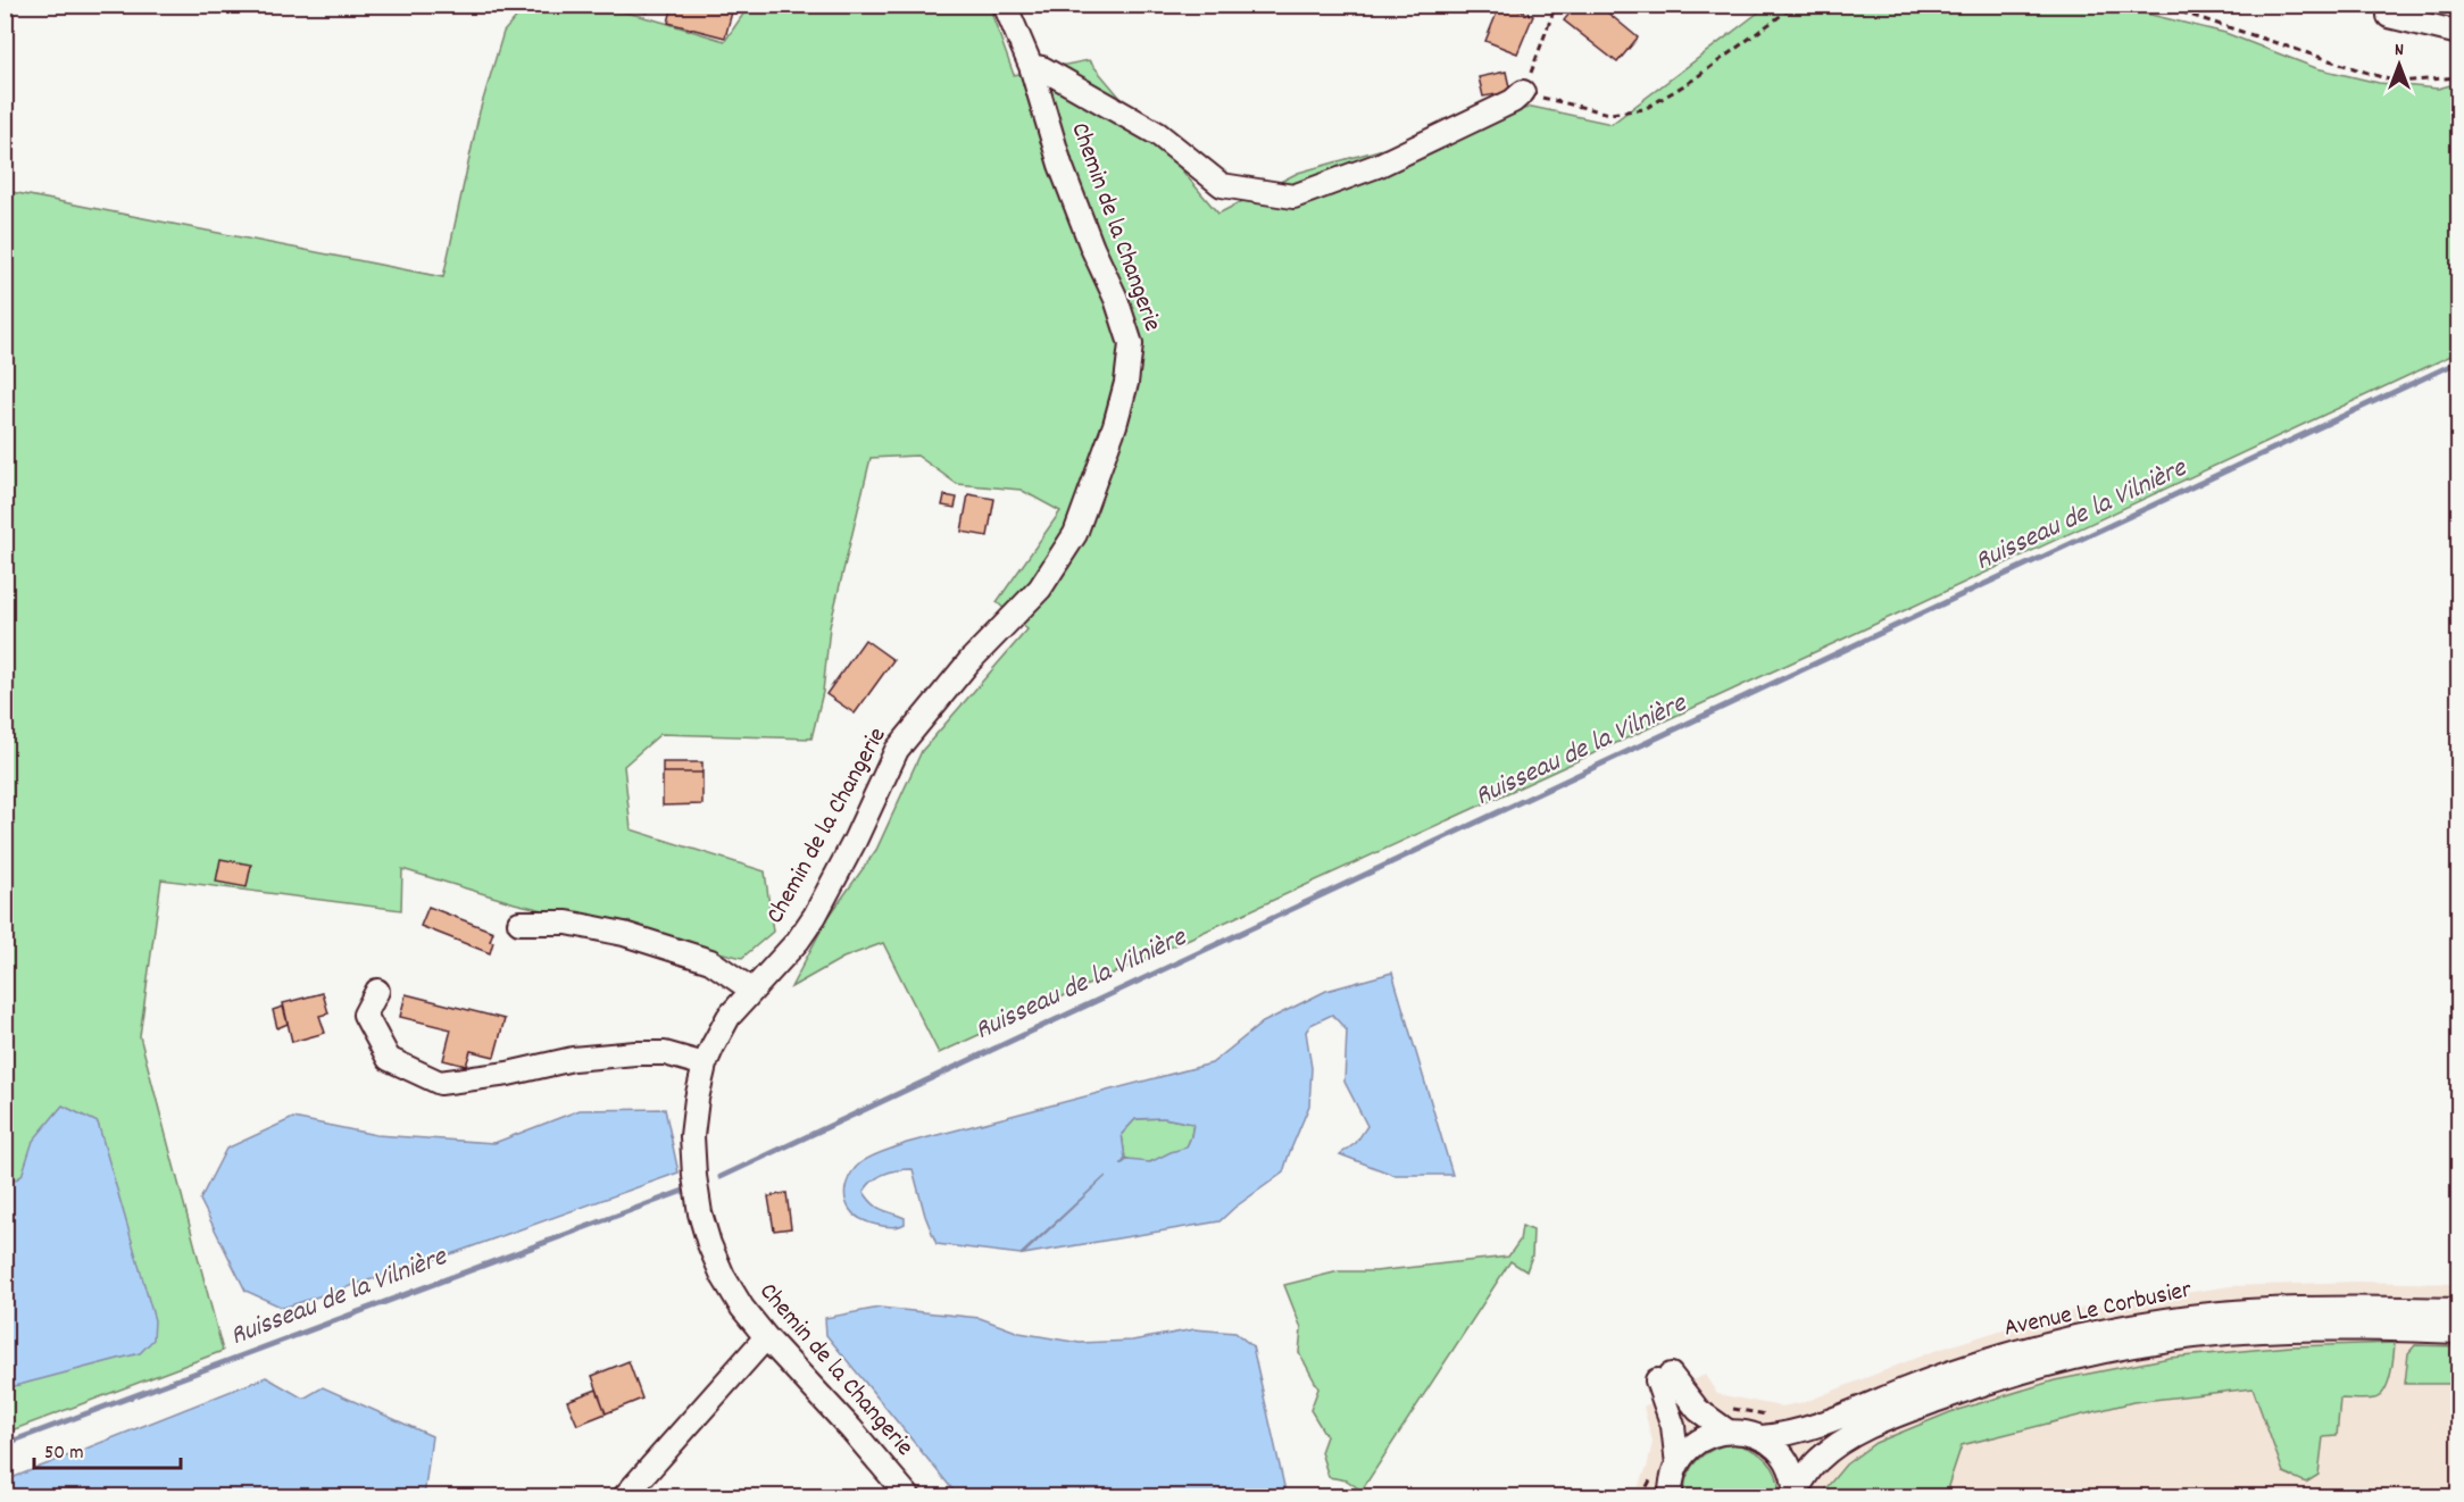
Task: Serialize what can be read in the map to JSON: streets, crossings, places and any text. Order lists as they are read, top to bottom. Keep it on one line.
{"streets":{"street":["Chemin de la Changerie","Avenue Le Corbusier"]},"water":["Ruisseau de la Vilnière"],"scale_bar":"50 m","north":"top"}
